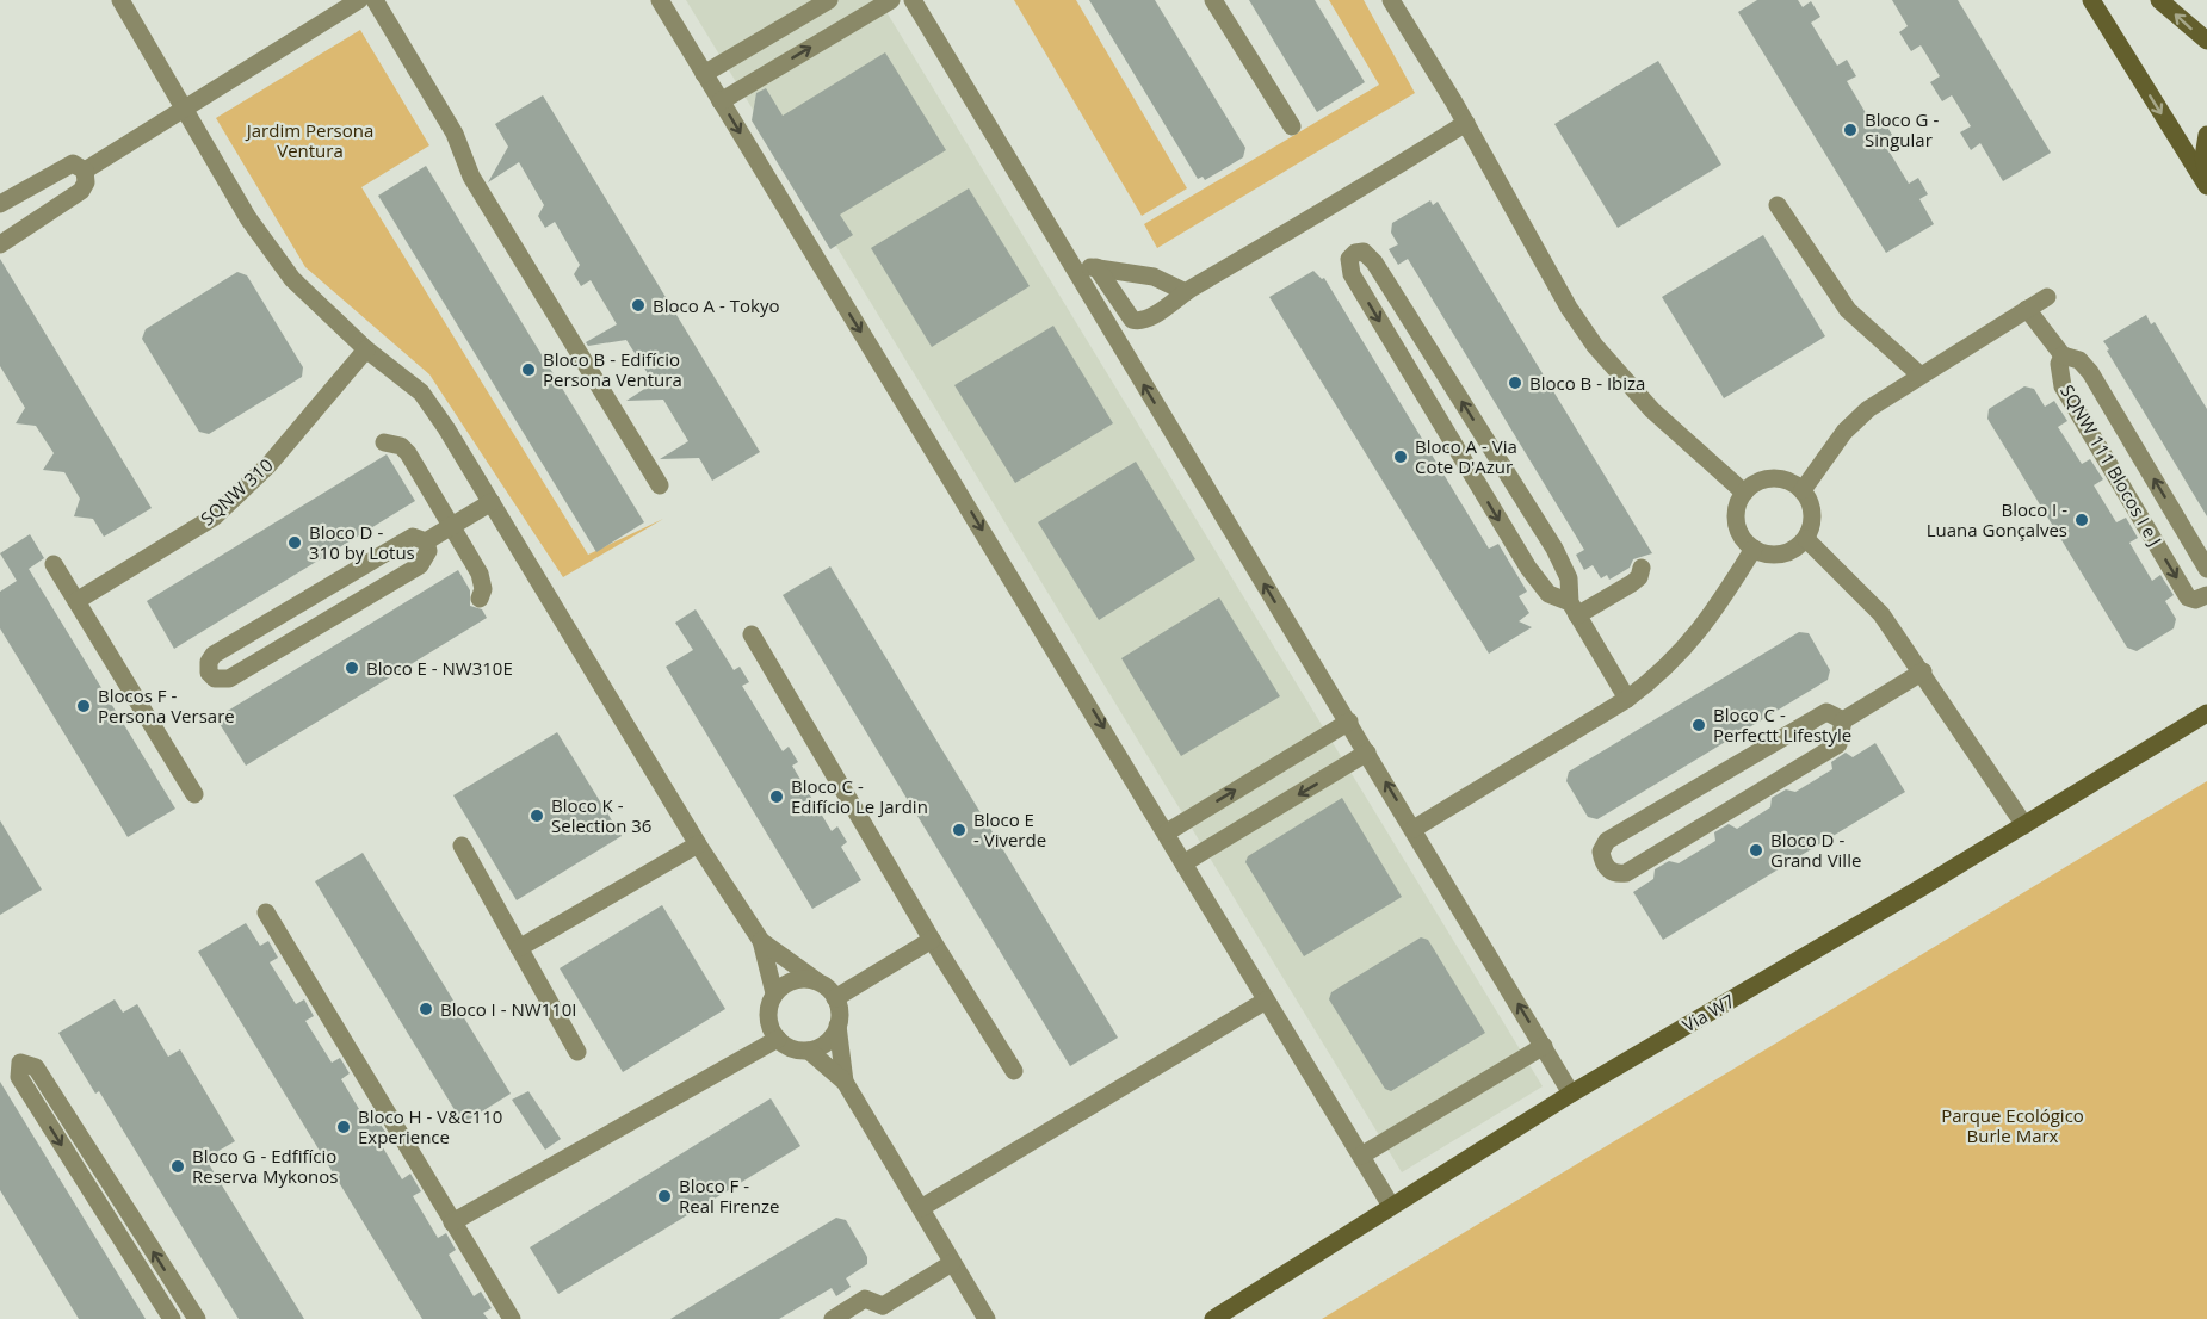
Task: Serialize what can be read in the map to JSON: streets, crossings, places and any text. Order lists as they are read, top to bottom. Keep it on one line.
{"streets":{"main road":["Via W7"],"street":["SQNW 111 Blocos I e J","SQNW 310"]},"parks":["Jardim Persona Ventura","Parque Ecológico Burle Marx"],"places":["Bloco G - Singular","Bloco A - Tokyo","Bloco B - Edifício Persona Ventura","Bloco B - Ibiza","Bloco A - Via Cote D'Azur","Bloco I - Luana Gonçalves","Bloco D - 310 by Lotus","Bloco E - NW310E","Blocos F - Persona Versare","Bloco C - Perfectt Lifestyle","Bloco C - Edifício Le Jardin","Bloco K - Selection 36","Bloco E - Viverde","Bloco D - Grand Ville","Bloco I - NW110I","Bloco H - V&C110 Experience","Bloco G - Edfifício Reserva Mykonos","Bloco F - Real Firenze"]}
